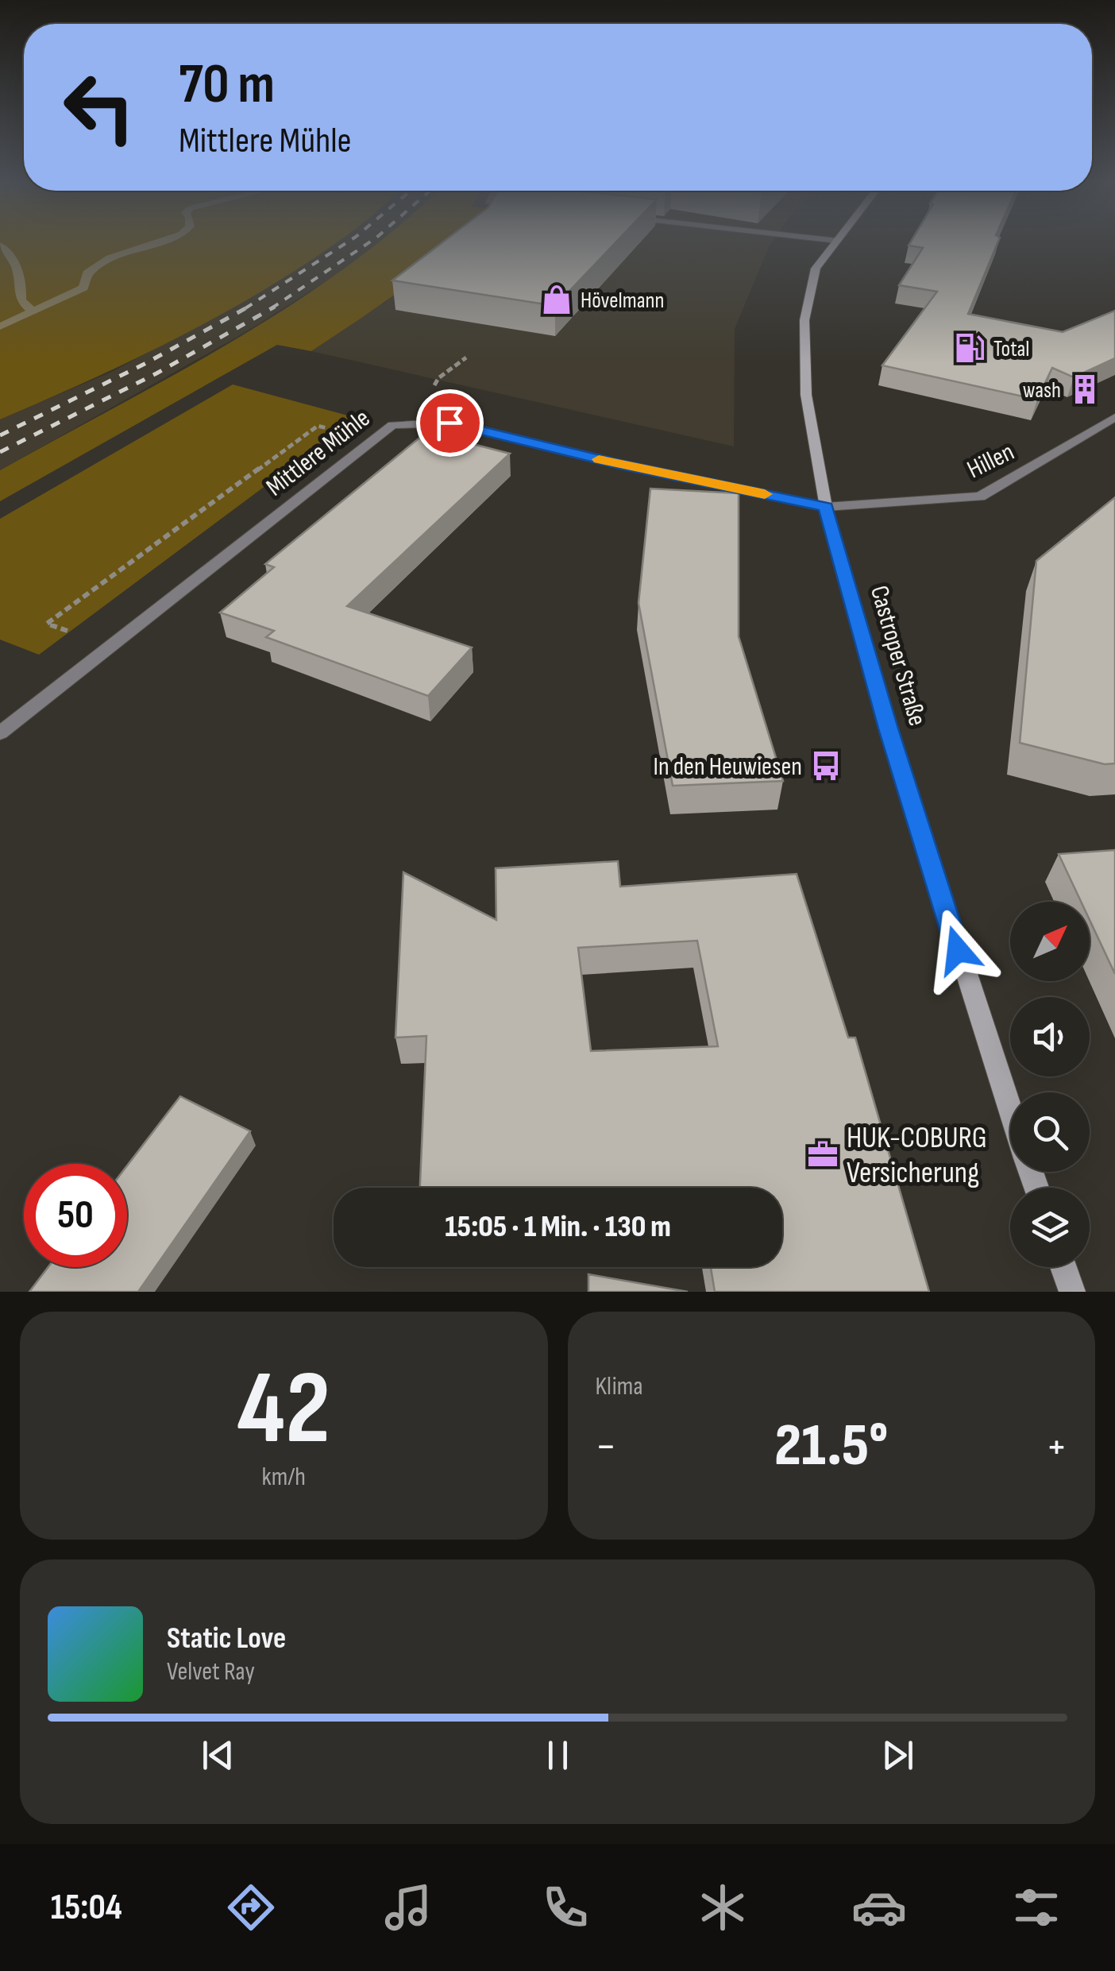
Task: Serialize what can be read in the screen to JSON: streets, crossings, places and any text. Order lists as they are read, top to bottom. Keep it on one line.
{"streets":{"main road":["Castroper Straße"],"street":["Mittlere Mühle","Hillen"]},"crossings":[["Mittlere Mühle","Hillen"],["Mittlere Mühle","Castroper Straße"],["Hillen","Castroper Straße"]],"places":{"shop":["Hövelmann"],"fuel station":["Total"],"building":["wash"],"bus stop":["In den Heuwiesen"],"office":["HUK-COBURG Versicherung"]},"north":"top right","page":{"turn":["70 m","Mittlere Mühle"],"limit":"50","trip":"15:05 · 1 Min. · 130 m","tile":[["42","km/h"],"Klima"],"heat":["−","21.5°","+"],"song":["Static Love","Velvet Ray"],"tabs":"15:04"}}
